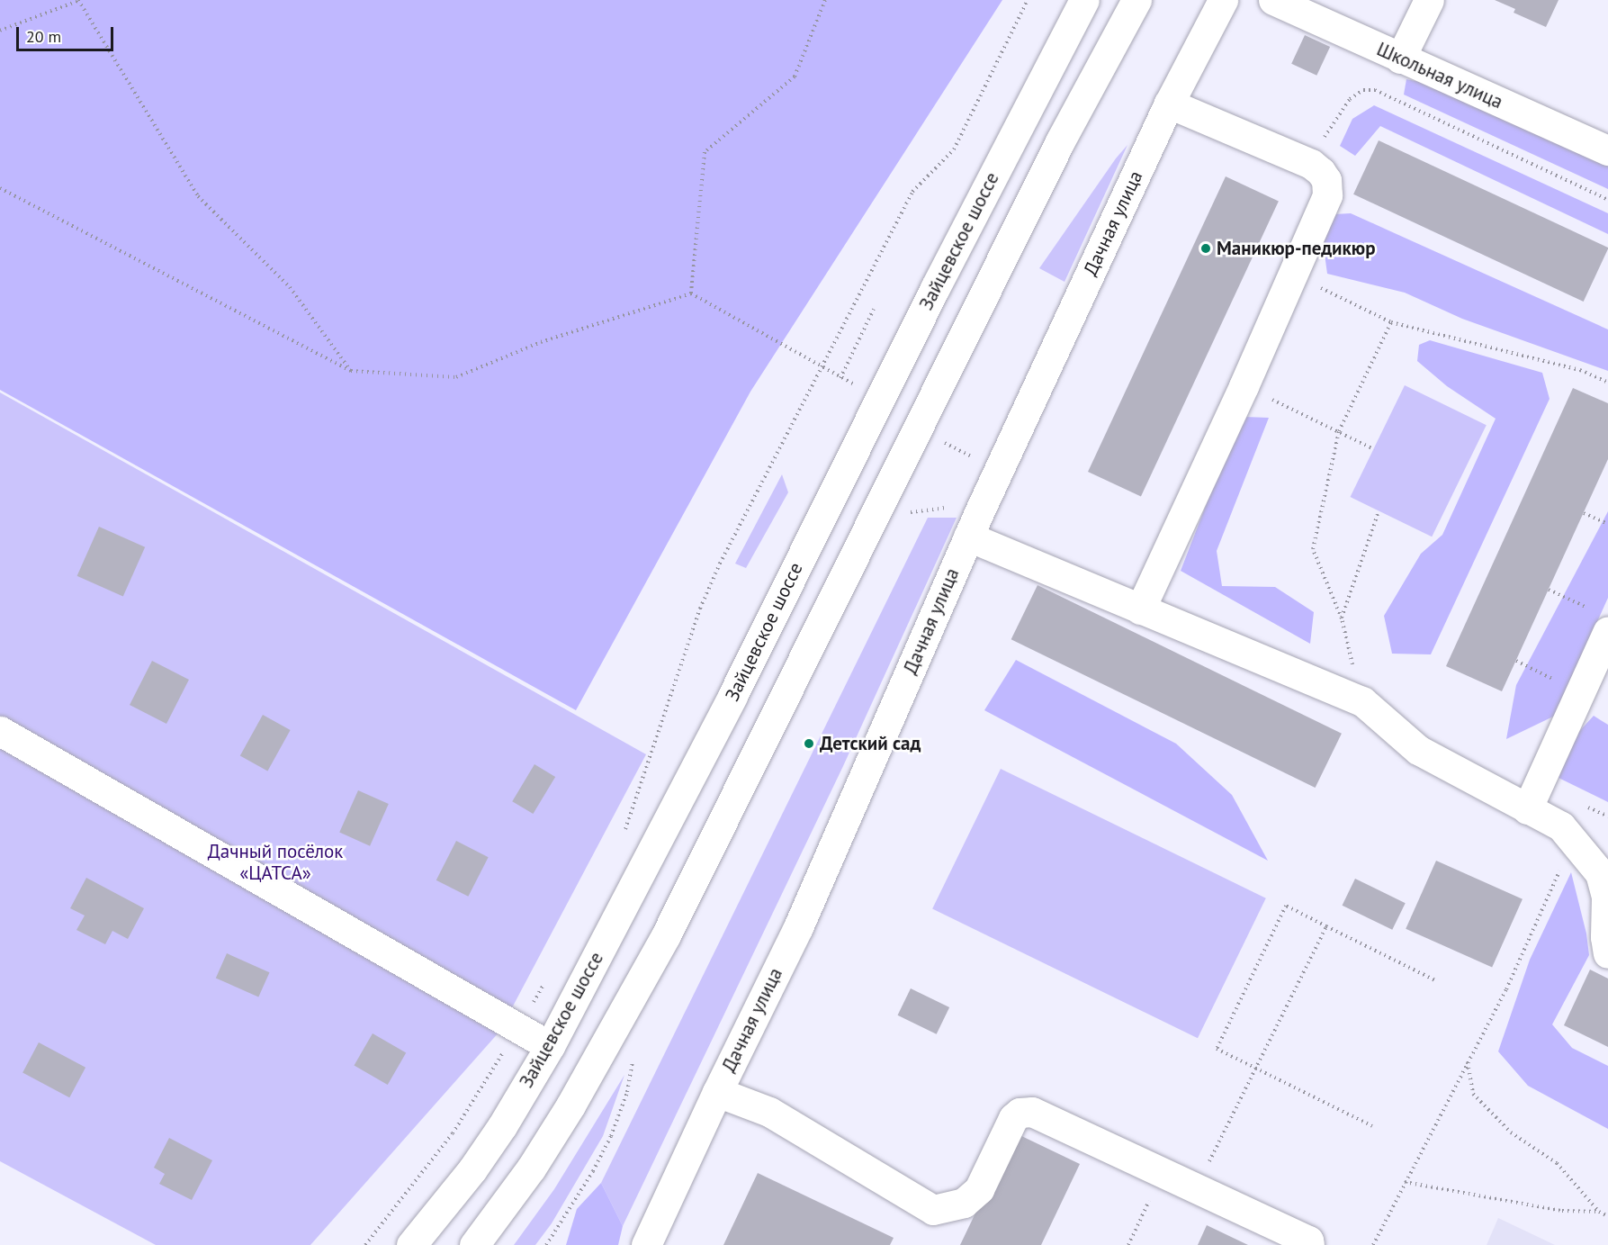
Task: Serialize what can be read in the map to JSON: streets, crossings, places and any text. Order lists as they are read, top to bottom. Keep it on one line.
{"streets":{"main road":["Школьная улица","Дачная улица","Зайцевское шоссе"]},"parks":["Дачный посёлок «ЦАТСА»"],"places":["Маникюр-педикюр","Детский сад"],"scale_bar":"20 m"}
